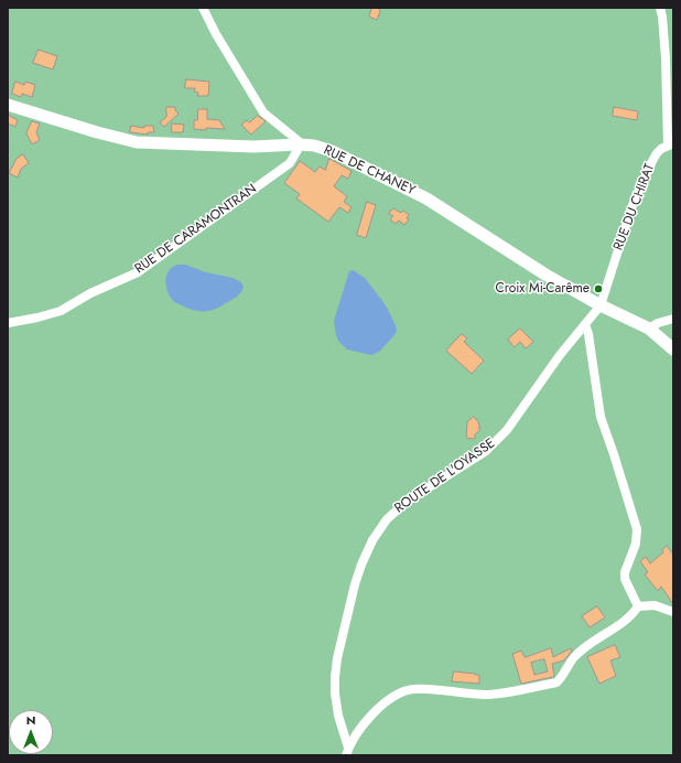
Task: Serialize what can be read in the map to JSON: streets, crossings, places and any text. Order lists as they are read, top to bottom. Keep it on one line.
{"streets":{"street":["RUE DE CHANEY","RUE DU CHIRAT","RUE DE CARAMONTRAN","ROUTE DE L'OYASSE"]},"crossings":[["RUE DE CHANEY","RUE DU CHIRAT"],["RUE DE CHANEY","RUE DE CARAMONTRAN"],["RUE DE CHANEY","ROUTE DE L'OYASSE"],["RUE DU CHIRAT","ROUTE DE L'OYASSE"]],"places":["Croix Mi-Carême"],"north":"top"}
